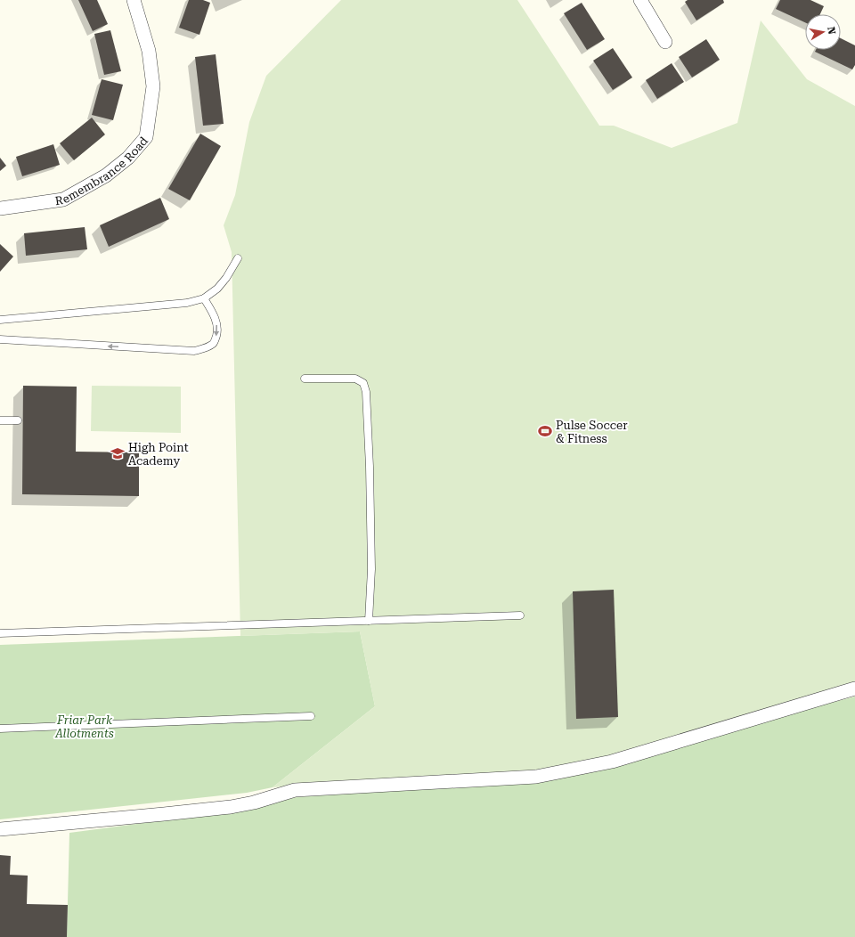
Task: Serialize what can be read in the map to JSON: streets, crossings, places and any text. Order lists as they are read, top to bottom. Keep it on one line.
{"streets":{"street":["Remembrance Road"]},"parks":["Friar Park Allotments"],"places":{"sports":["Pulse Soccer & Fitness"],"school or university":["High Point Academy"]},"north":"right"}
